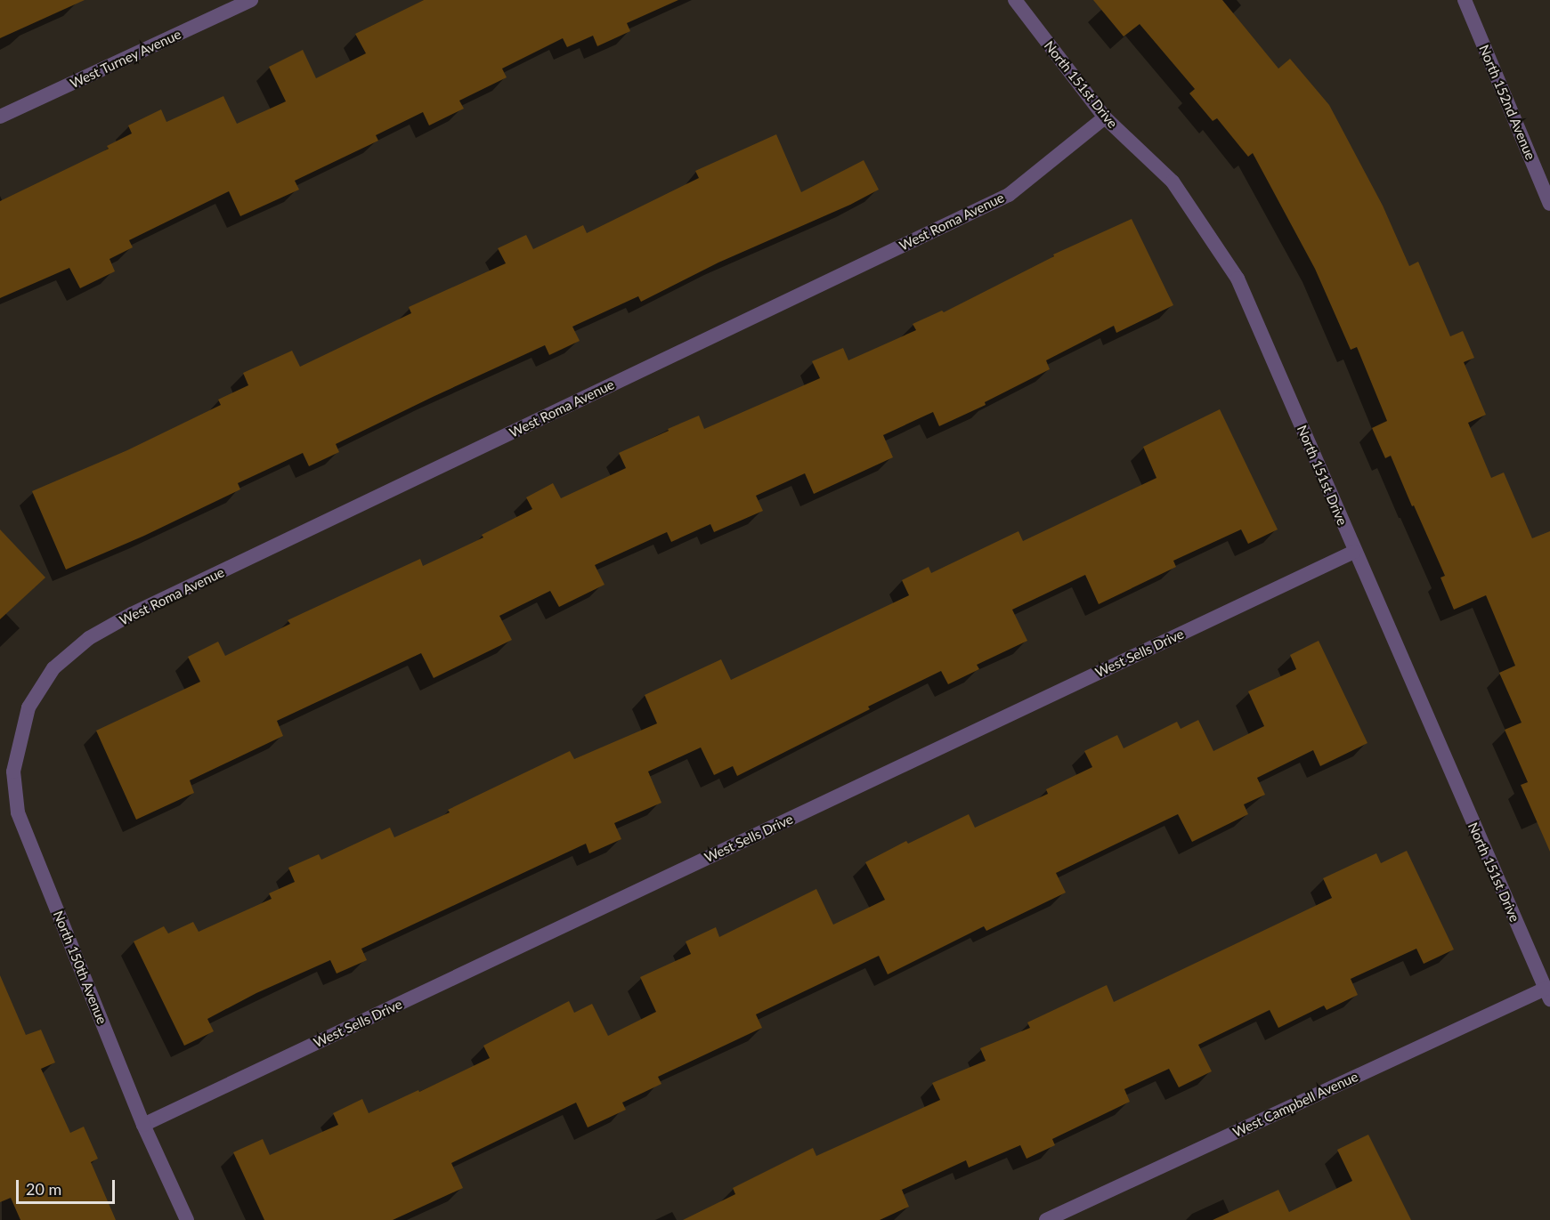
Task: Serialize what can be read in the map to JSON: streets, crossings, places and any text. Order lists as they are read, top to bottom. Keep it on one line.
{"streets":{"street":["West Turney Avenue","North 151st Drive","North 152nd Avenue","West Roma Avenue","West Sells Drive","North 150th Avenue","West Campbell Avenue"]},"crossings":[["North 151st Drive","West Roma Avenue"],["North 151st Drive","West Sells Drive"],["North 151st Drive","West Campbell Avenue"],["West Roma Avenue","North 150th Avenue"],["West Sells Drive","North 150th Avenue"]],"scale_bar":"20 m"}
